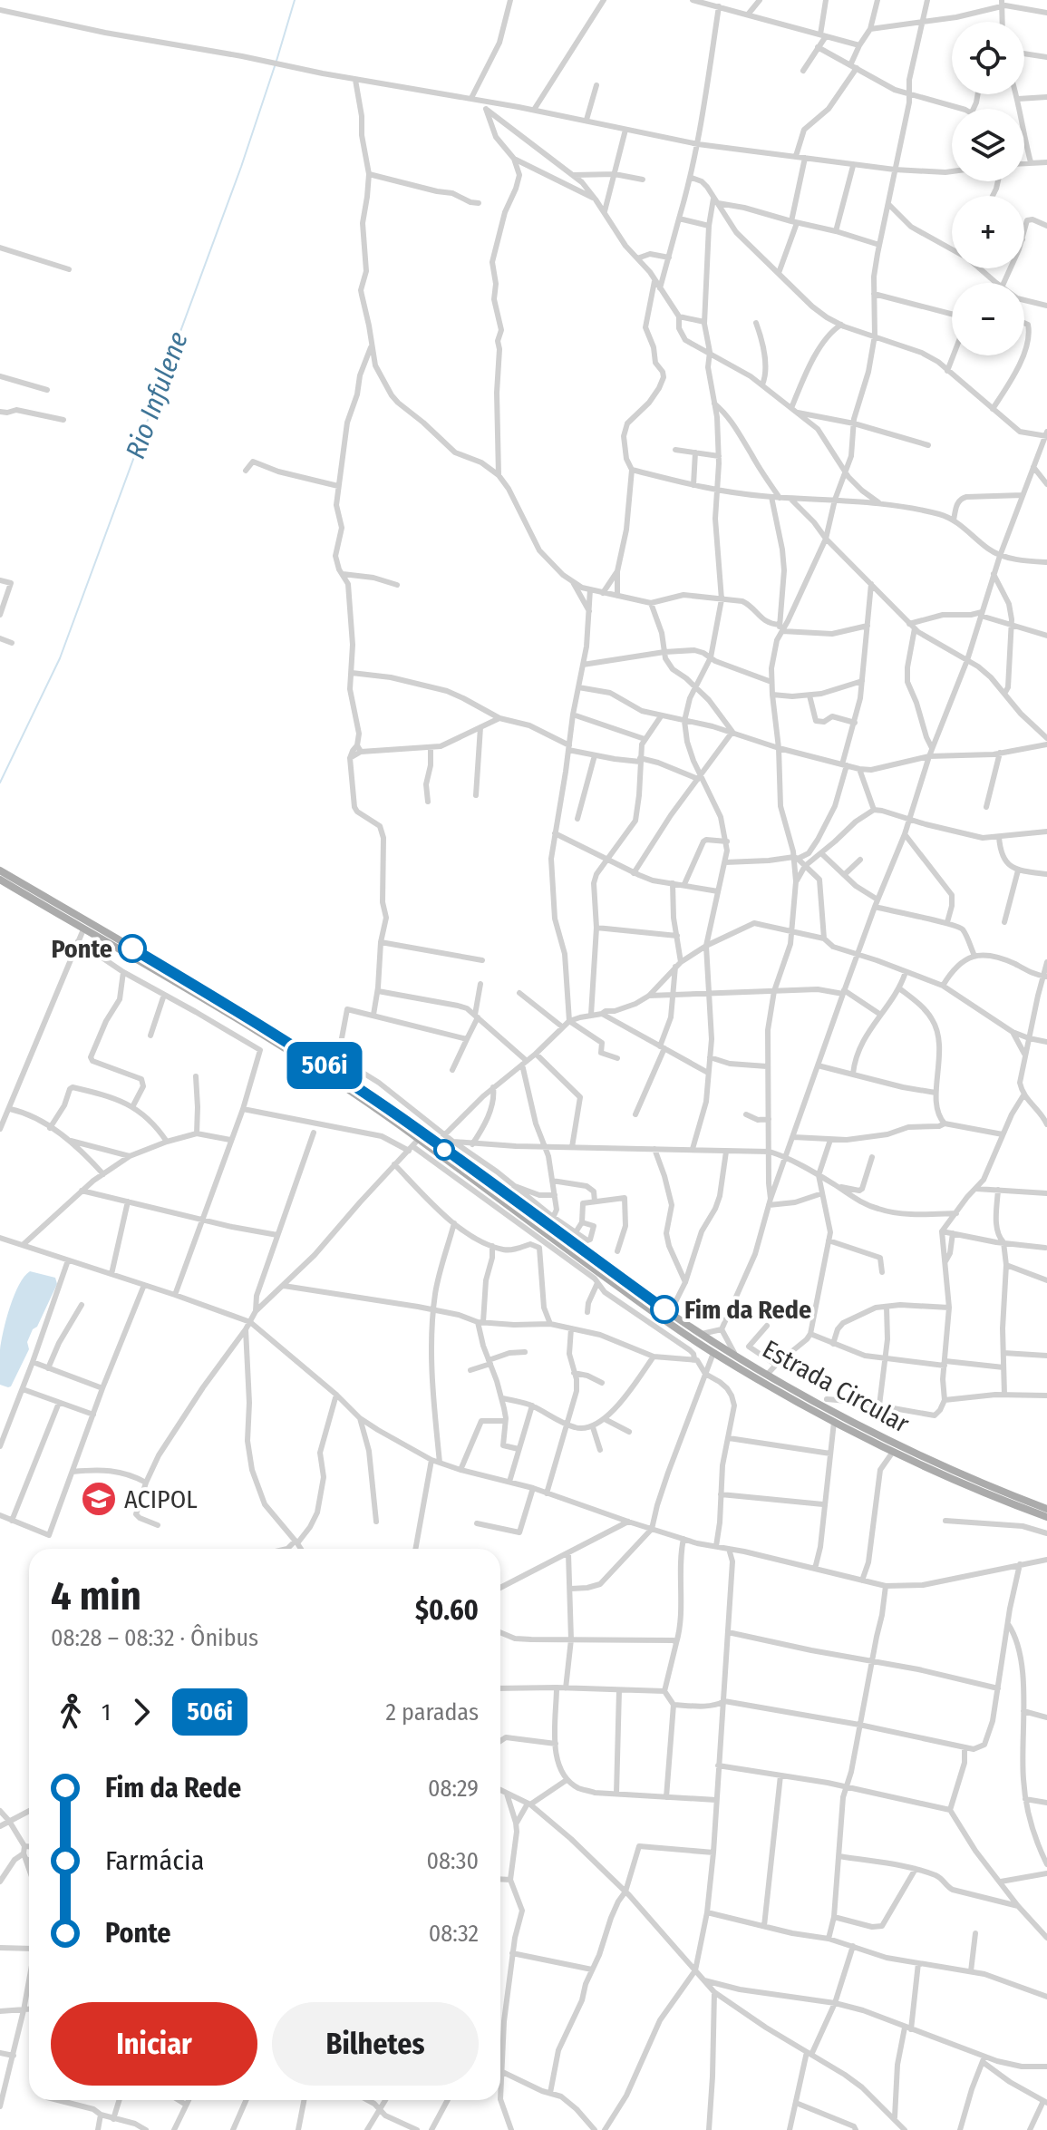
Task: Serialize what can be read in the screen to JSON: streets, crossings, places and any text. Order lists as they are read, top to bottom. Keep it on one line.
{"streets":{"main road":["Estrada Circular"]},"water":["Rio Infulene"],"places":{"other":["Ponte","Fim da Rede"],"school or university":["ACIPOL"]},"lines":["bus line 506i"],"page":{"on_map":"506i","map_buttons":["+","−"],"heading":["4 min","08:28 – 08:32 · Ônibus","$0.60"],"legs":["1","506i","2 paradas"],"list":[{"name":"Fim da Rede","value":"08:29"},{"name":"Farmácia","value":"08:30"},{"name":"Ponte","value":"08:32"}],"buttons":["Iniciar","Bilhetes"]}}
